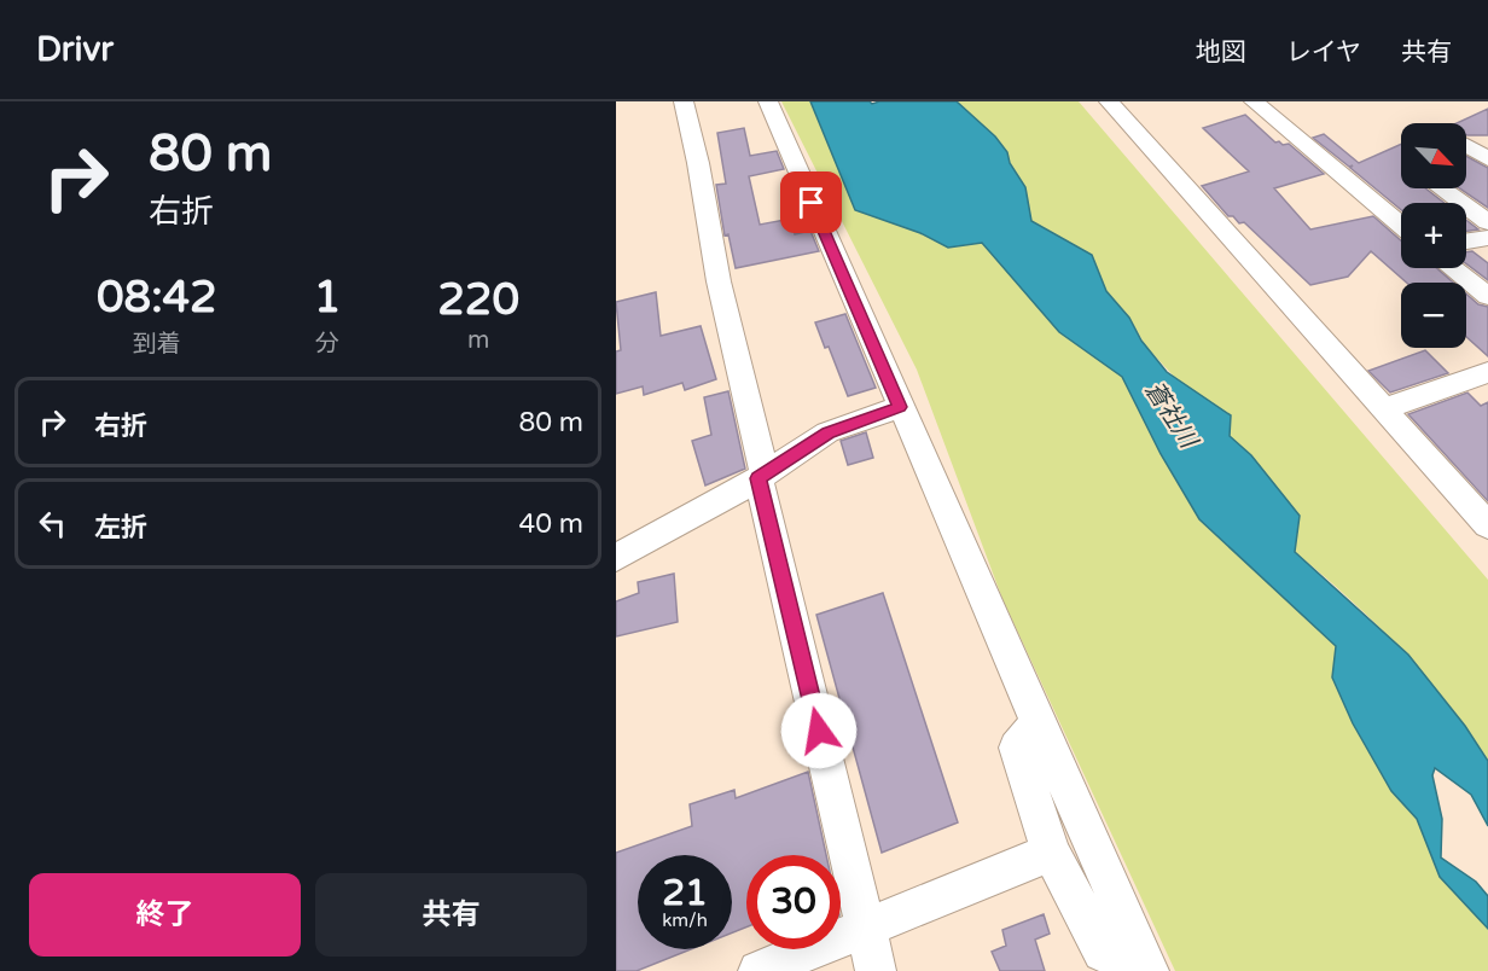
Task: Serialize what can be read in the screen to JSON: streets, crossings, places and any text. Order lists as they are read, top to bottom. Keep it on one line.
{"water":["蒼社川"],"north":"bottom right","page":{"header":"Drivr","nav":["地図","レイヤ","共有"],"turn":["80 m","右折"],"map_buttons":["+","−"],"eta":["08:42","到着","1","分","220","m"],"list":[{"name":"右折","value":"80 m"},{"name":"左折","value":"40 m"}],"speed":"21 km/h","limit":"30","buttons":["終了","共有"]}}
